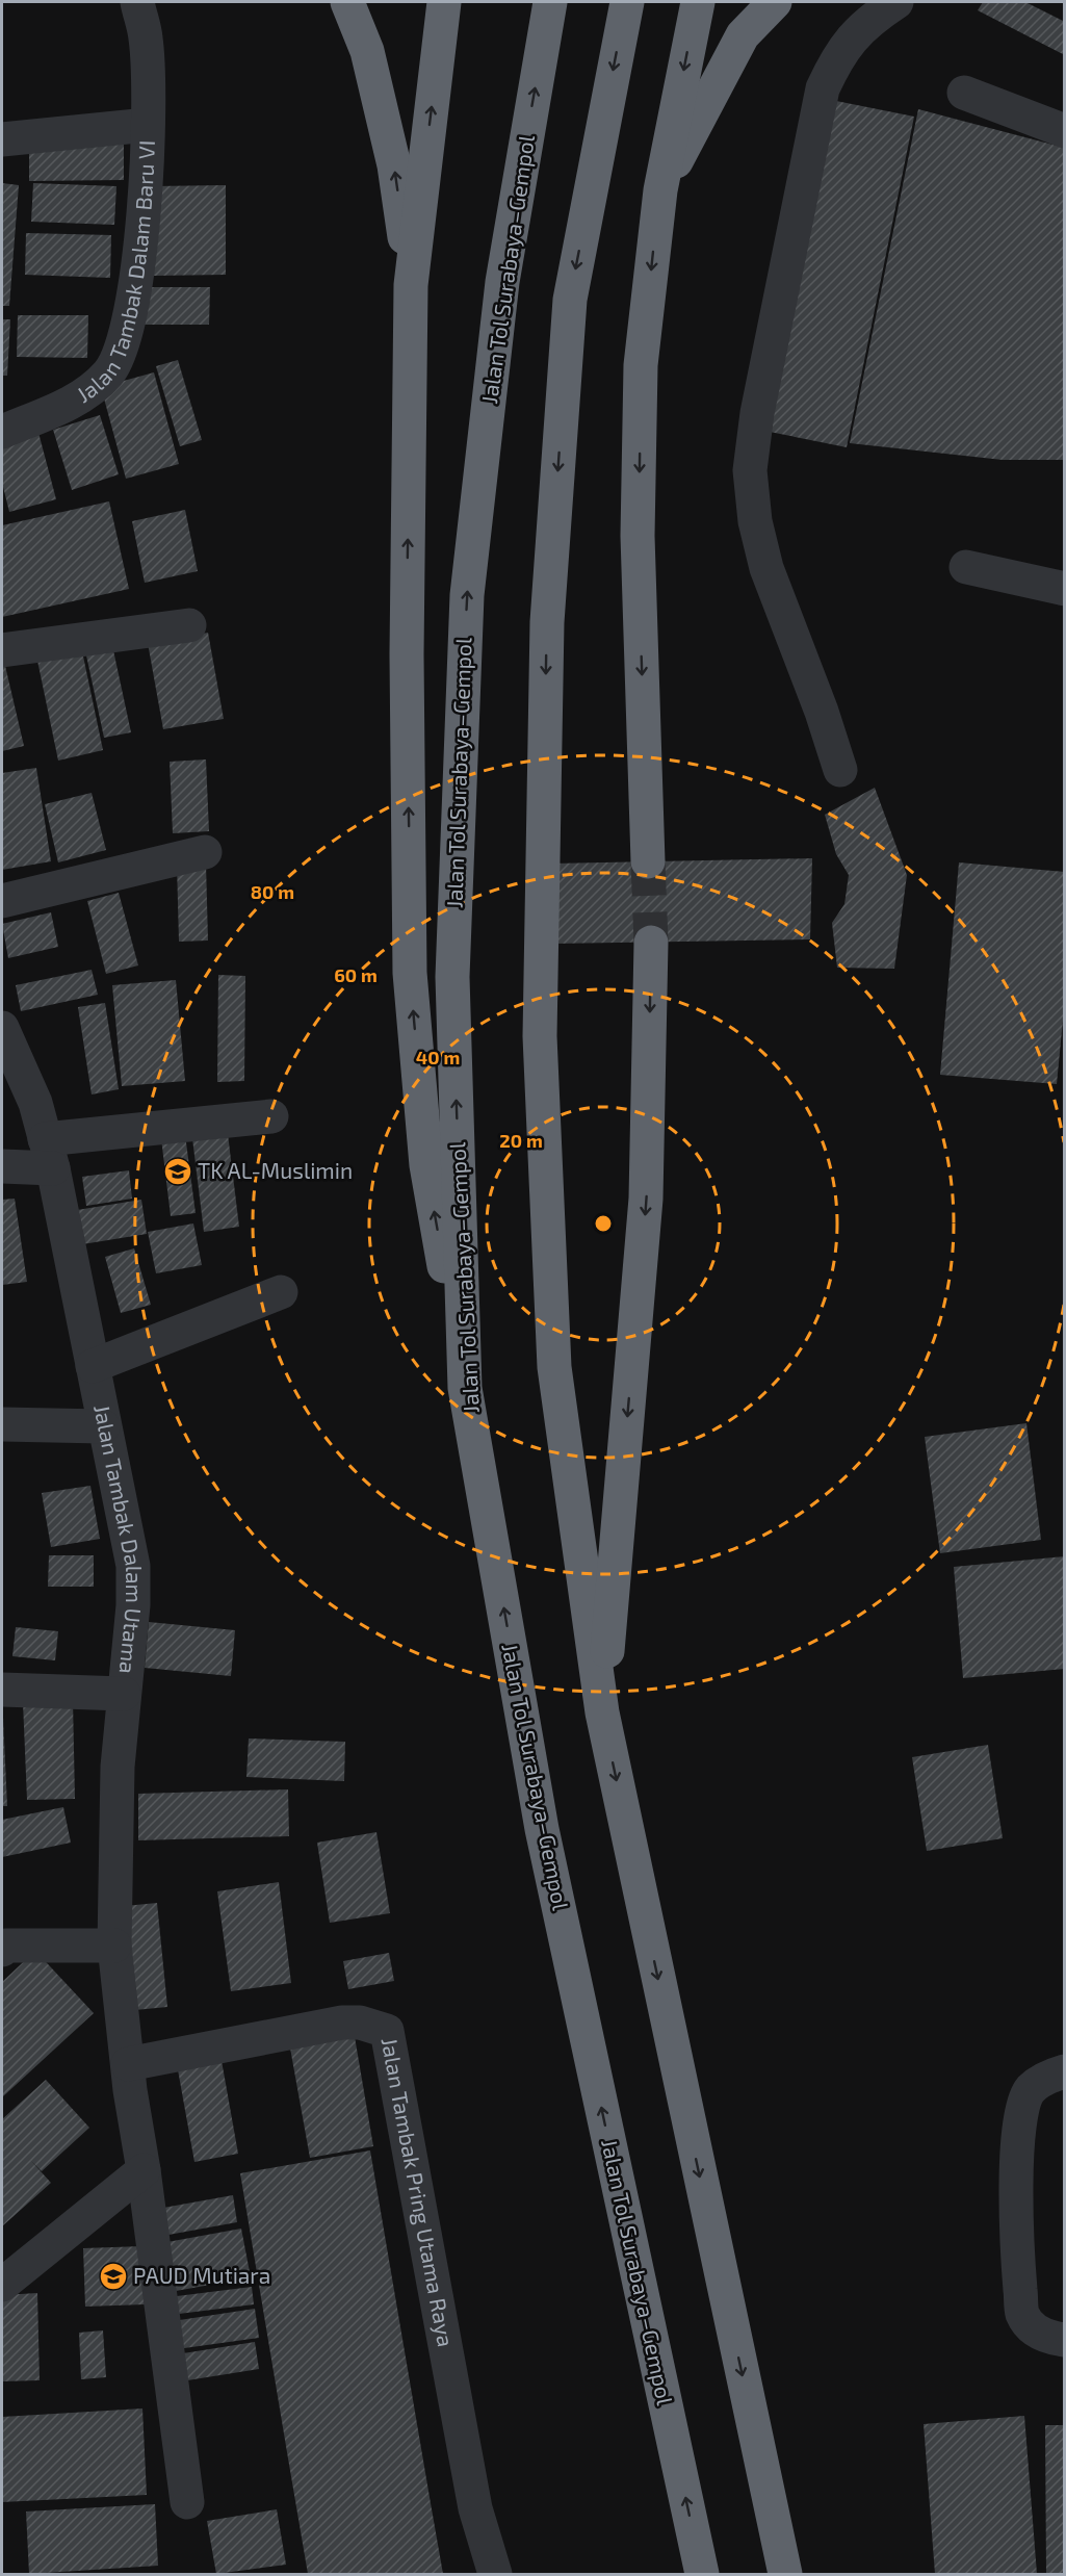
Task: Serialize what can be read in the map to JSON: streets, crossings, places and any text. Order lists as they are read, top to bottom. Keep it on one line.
{"streets":{"highway":["Jalan Tol Surabaya–Gempol"],"street":["Jalan Tambak Dalam Baru VI","Jalan Tambak Dalam Utama","Jalan Tambak Pring Utama Raya"]},"crossings":[["Jalan Tambak Dalam Utama","Jalan Tambak Pring Utama Raya"]],"places":{"school or university":["TK AL-Muslimin","PAUD Mutiara"]},"rings":["80 m","60 m","40 m","20 m"]}
